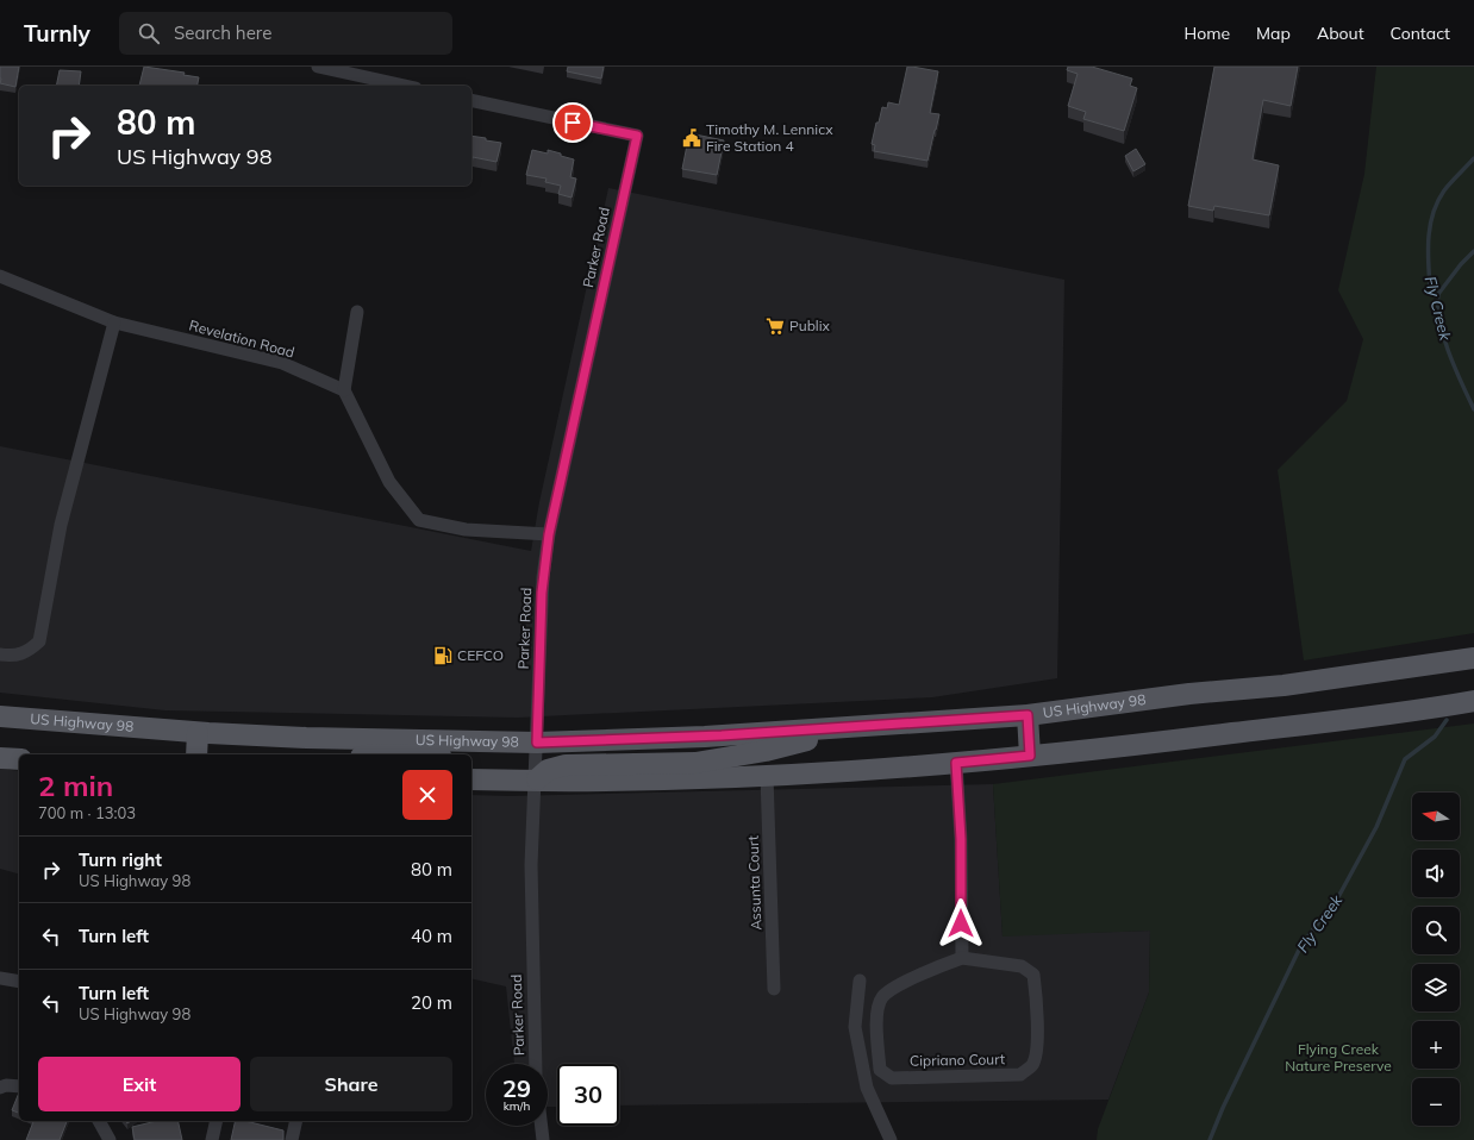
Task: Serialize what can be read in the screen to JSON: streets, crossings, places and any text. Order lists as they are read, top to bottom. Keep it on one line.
{"streets":{"main road":["US Highway 98"],"street":["Parker Road","Revelation Road","Assunta Court","Cipriano Court"]},"crossings":[["Parker Road","US Highway 98"]],"water":["Fly Creek"],"parks":["Flying Creek Nature Preserve"],"places":{"public building":["Timothy M. Lennicx Fire Station 4"],"supermarket":["Publix"],"fuel station":["CEFCO"]},"north":"left","page":{"header":"Turnly","search":"Search here","nav":["Home","Map","About","Contact"],"turn":["80 m","US Highway 98"],"heading":["2 min","700 m · 13:03"],"map_buttons":["+","−"],"list":[{"name":"Turn right","note":"US Highway 98","value":"80 m"},{"name":"Turn left","value":"40 m"},{"name":"Turn left","note":"US Highway 98","value":"20 m"}],"buttons":["Exit","Share"],"speed":"29 km/h","limit":"30"}}
